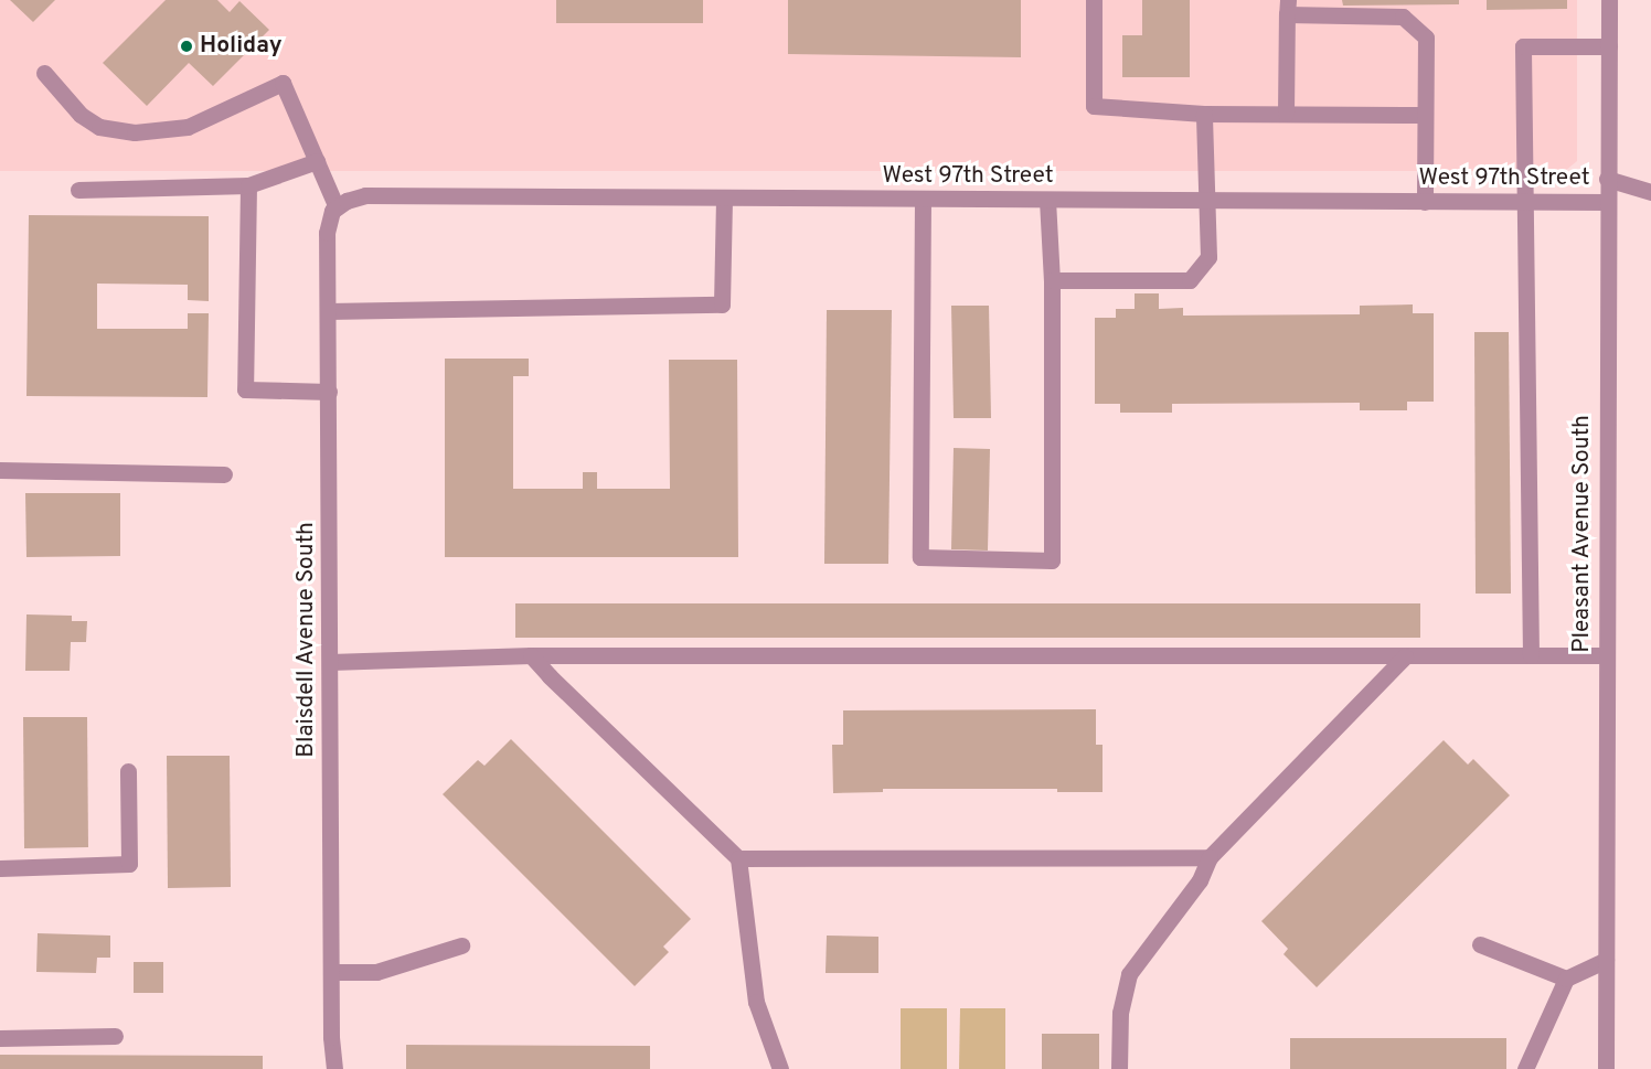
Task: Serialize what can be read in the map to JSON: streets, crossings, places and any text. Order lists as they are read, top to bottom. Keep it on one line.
{"streets":{"street":["West 97th Street","Pleasant Avenue South","Blaisdell Avenue South"]},"crossings":[["West 97th Street","Pleasant Avenue South"],["West 97th Street","Blaisdell Avenue South"]],"places":["Holiday"]}
